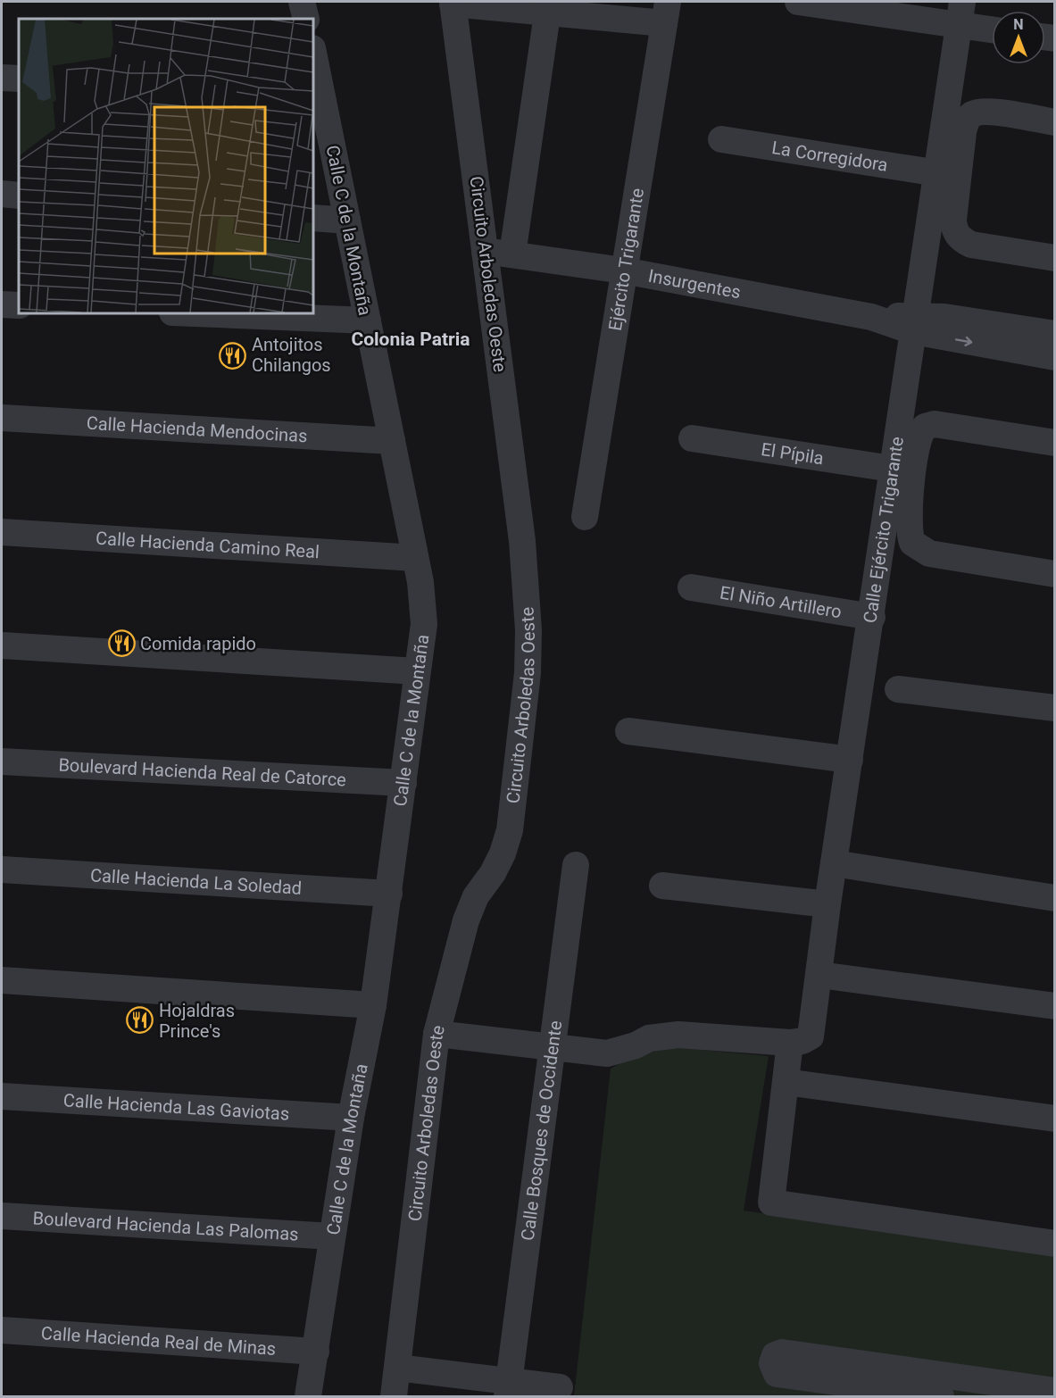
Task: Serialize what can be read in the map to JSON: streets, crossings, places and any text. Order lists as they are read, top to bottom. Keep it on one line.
{"streets":{"street":["La Corregidora","Calle C de la Montaña","Ejército Trigarante","Circuito Arboledas Oeste","Insurgentes","Calle Hacienda Mendocinas","El Pípila","Calle Ejército Trigarante","Calle Hacienda Camino Real","El Niño Artillero","Boulevard Hacienda Real de Catorce","Calle Hacienda La Soledad","Calle Hacienda Las Gaviotas","Calle Bosques de Occidente","Boulevard Hacienda Las Palomas","Calle Hacienda Real de Minas"]},"crossings":[["La Corregidora","Calle Ejército Trigarante"],["Calle C de la Montaña","Calle Hacienda Mendocinas"],["Calle C de la Montaña","Calle Hacienda Camino Real"],["Calle C de la Montaña","Boulevard Hacienda Real de Catorce"],["Calle C de la Montaña","Calle Hacienda La Soledad"],["Calle C de la Montaña","Calle Hacienda Las Gaviotas"],["Calle C de la Montaña","Boulevard Hacienda Las Palomas"],["Calle C de la Montaña","Calle Hacienda Real de Minas"],["Ejército Trigarante","Insurgentes"],["Circuito Arboledas Oeste","Insurgentes"],["Insurgentes","Calle Ejército Trigarante"],["El Pípila","Calle Ejército Trigarante"],["Calle Ejército Trigarante","El Niño Artillero"]],"districts":["Colonia Patria"],"places":{"restaurant":["Antojitos Chilangos","Comida rapido","Hojaldras Prince's"]},"north":"top"}
